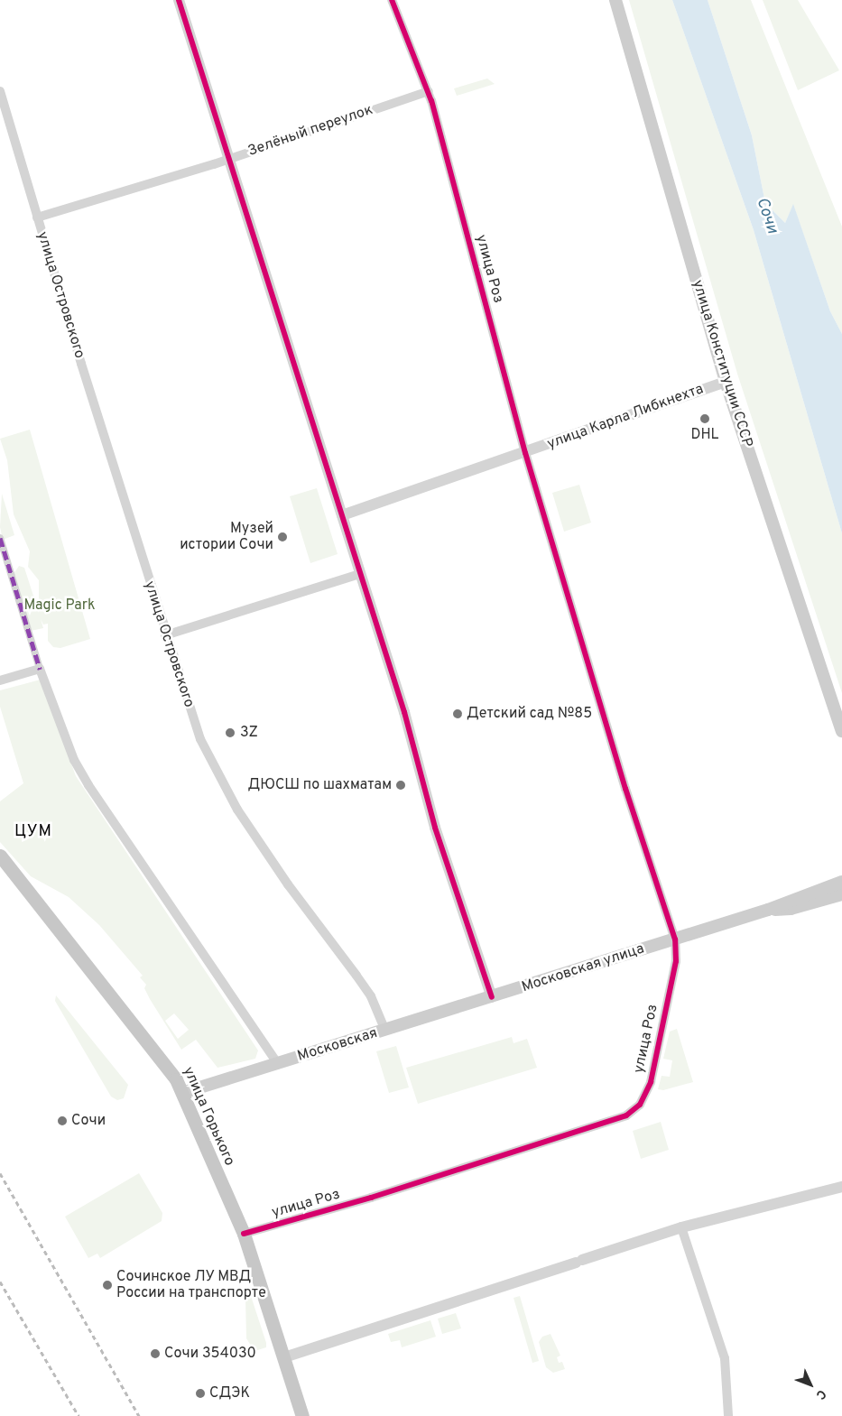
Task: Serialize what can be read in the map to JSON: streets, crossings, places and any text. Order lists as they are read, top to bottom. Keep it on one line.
{"streets":{"main road":["улица Конституции СССР","Московская улица","Московская","улица Горького"],"street":["Зелёный переулок","улица Роз","улица Островского","улица Карла Либкнехта"]},"crossings":[["Зелёный переулок","улица Роз"],["Зелёный переулок","улица Островского"],["улица Роз","улица Карла Либкнехта"],["улица Роз","Московская улица"],["улица Роз","улица Горького"],["улица Островского","Московская"],["улица Конституции СССР","улица Карла Либкнехта"],["Московская улица","Московская"],["Московская","улица Горького"]],"districts":["ЦУМ"],"water":["Сочи"],"parks":["Magic Park"],"places":["DHL","Музей истории Сочи","Детский сад №85","3Z","ДЮСШ по шахматам","Сочи","Сочинское ЛУ МВД России на транспорте","Сочи 354030","СДЭК"],"north":"bottom right"}
